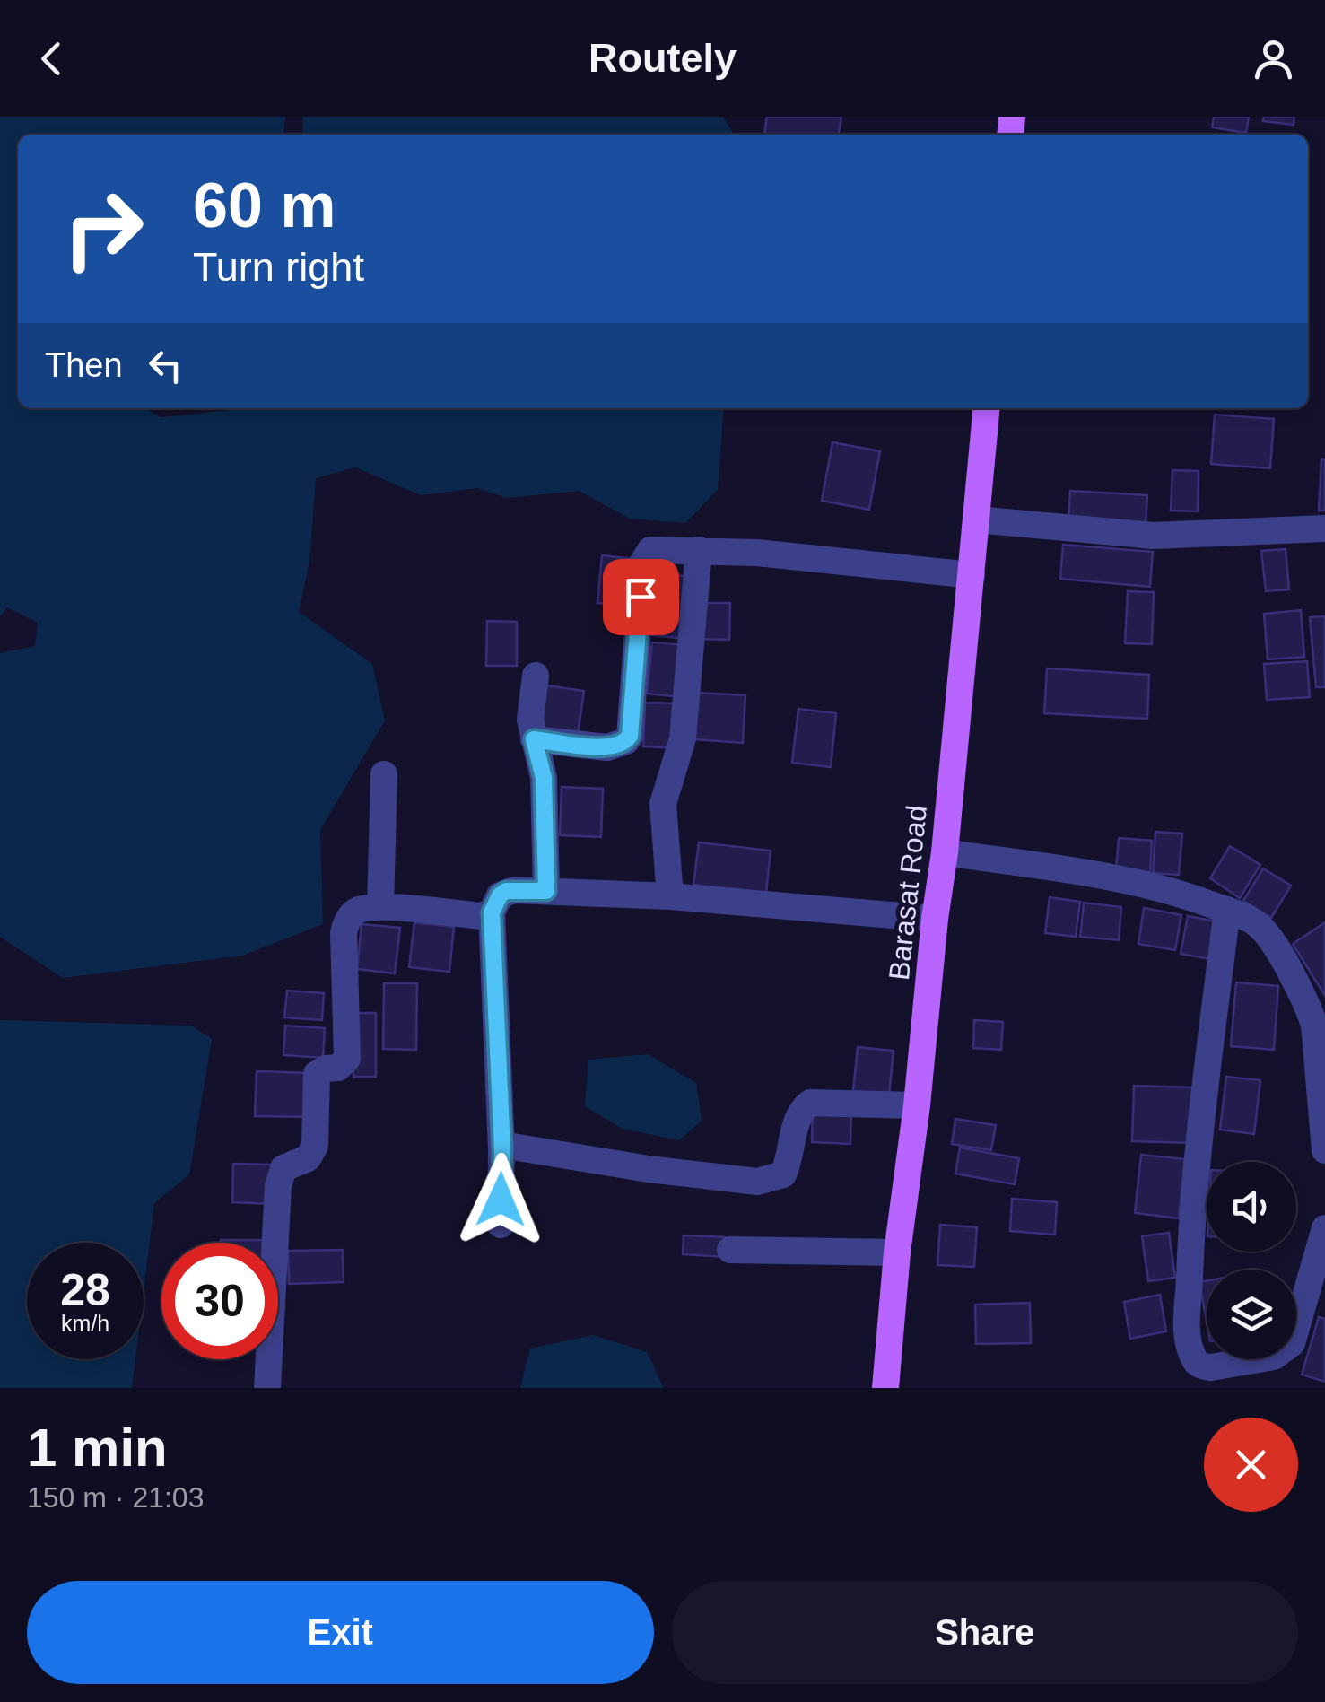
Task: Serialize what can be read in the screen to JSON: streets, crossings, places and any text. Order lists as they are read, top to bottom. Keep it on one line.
{"streets":{"main road":["Barasat Road"]},"page":{"header":"Routely","turn":["60 m","Turn right"],"then":"Then","speed":"28 km/h","limit":"30","heading":["1 min","150 m · 21:03"],"buttons":["Exit","Share"]}}
